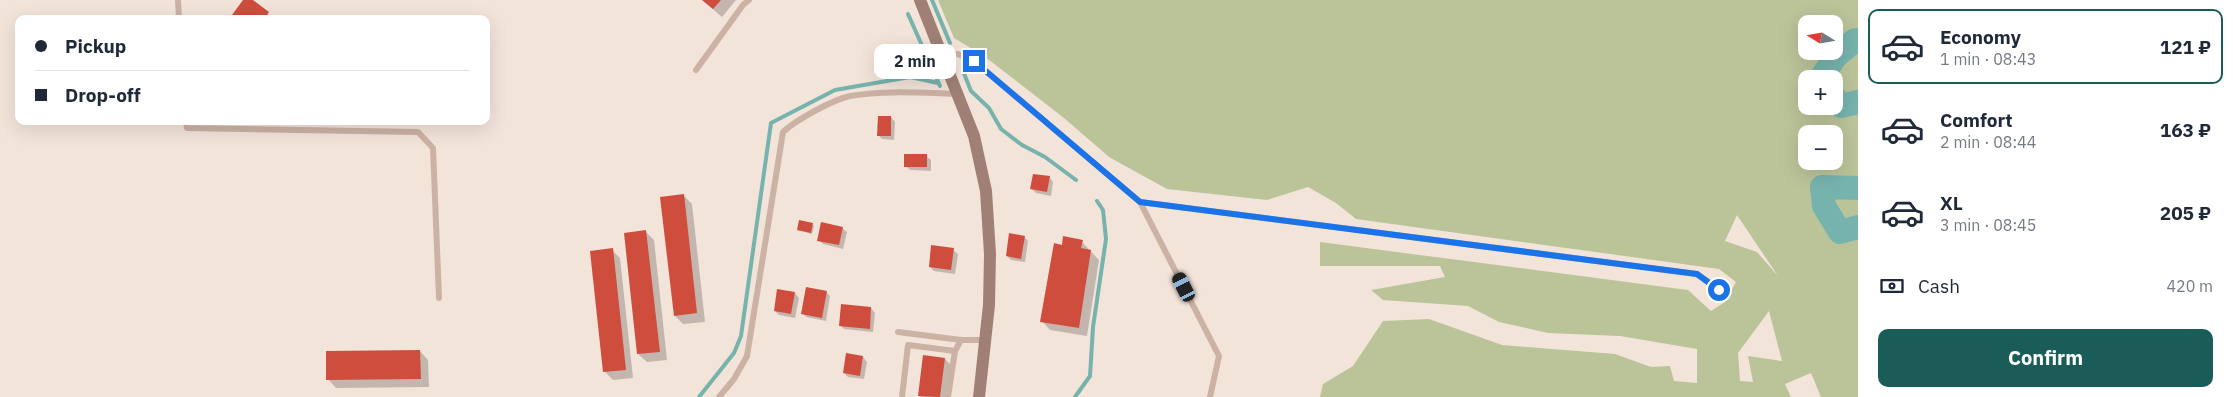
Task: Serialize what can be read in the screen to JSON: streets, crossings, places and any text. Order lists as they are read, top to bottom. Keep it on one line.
{"north":"left","page":{"list":[{"name":"Economy","note":"1 min · 08:43","value":"121 ₽"},{"name":"Comfort","note":"2 min · 08:44","value":"163 ₽"},{"name":"XL","note":"3 min · 08:45","value":"205 ₽"}],"map_buttons":["+","−"],"banner":["Pickup","Drop-off"],"bubble":"2 min","pay":["Cash","420 m"],"buttons":"Confirm"}}
